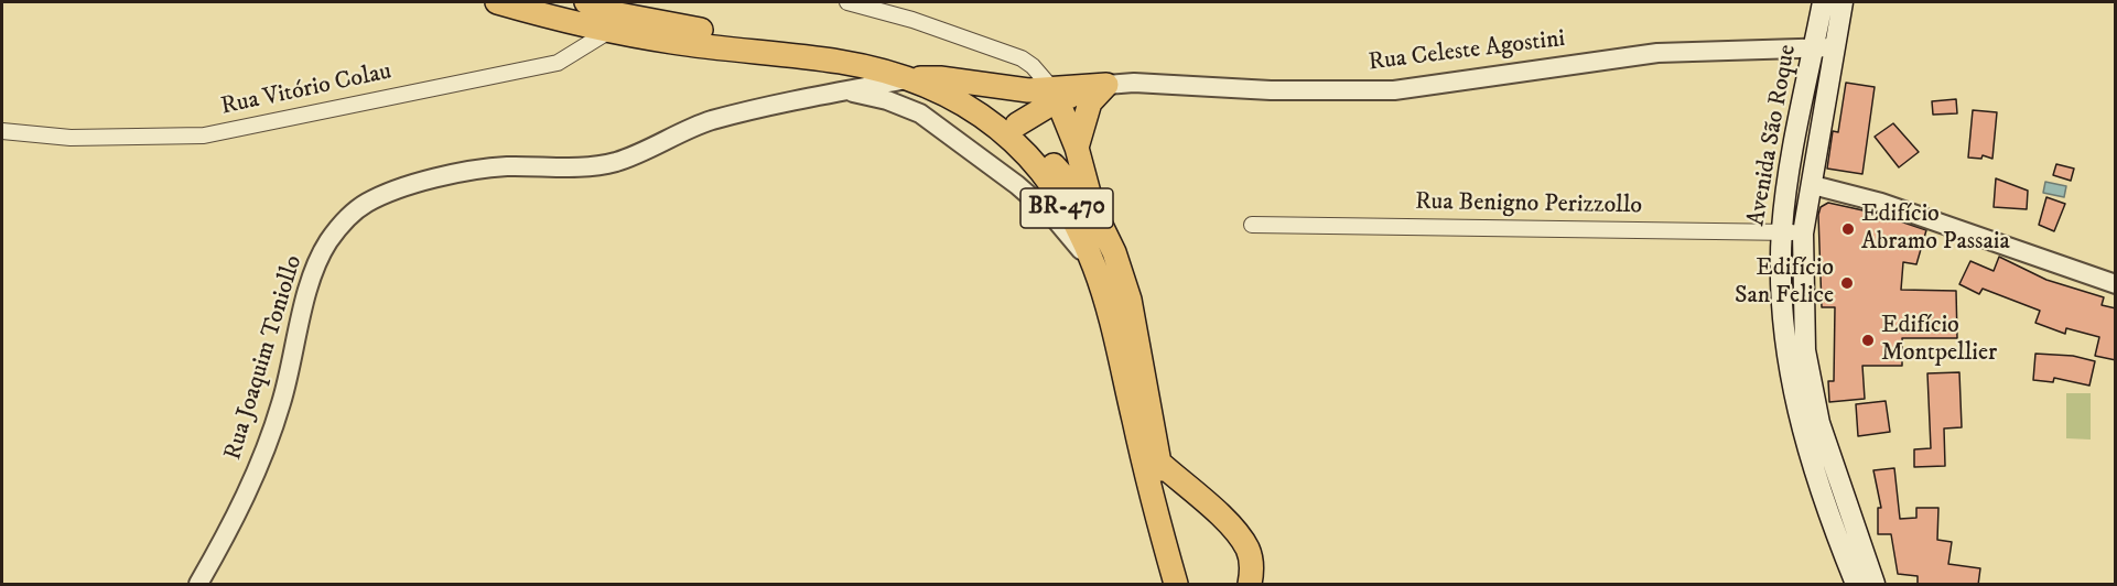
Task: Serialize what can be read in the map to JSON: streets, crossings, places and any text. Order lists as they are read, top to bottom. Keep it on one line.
{"streets":{"highway":["BR-470"],"main road":["Avenida São Roque"],"street":["Rua Celeste Agostini","Rua Vitório Colau","Rua Benigno Perizzollo","Rua Joaquim Toniollo"]},"crossings":[["Rua Celeste Agostini","Avenida São Roque"],["Rua Vitório Colau","BR-470"],["Avenida São Roque","Rua Benigno Perizzollo"],["BR-470","Rua Joaquim Toniollo"]],"places":["Edifício Abramo Passaia","Edifício San Felice","Edifício Montpellier"]}
